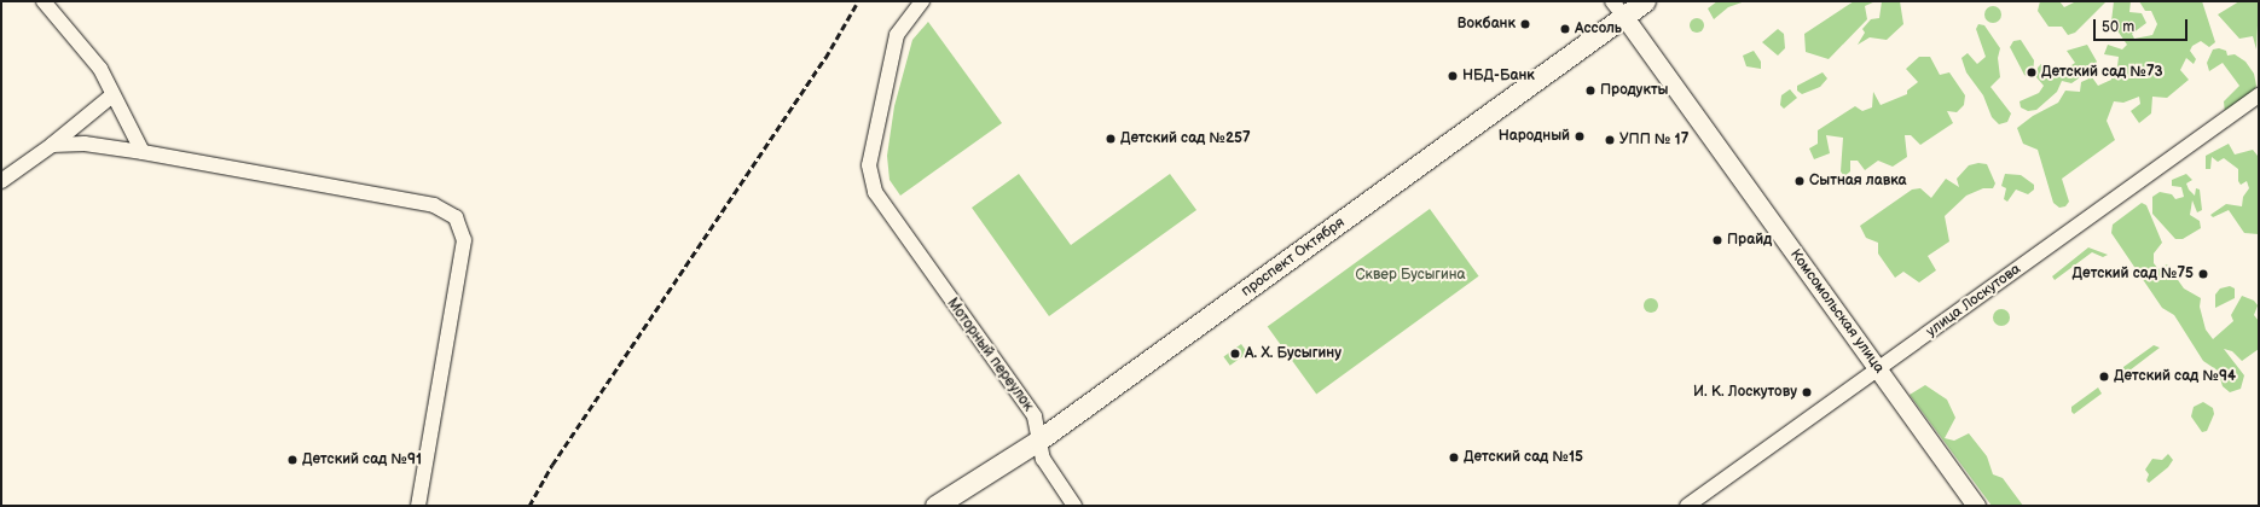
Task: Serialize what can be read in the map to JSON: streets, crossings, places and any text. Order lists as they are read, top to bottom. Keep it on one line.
{"streets":{"main road":["проспект Октября"],"street":["улица Лоскутова","Комсомольская улица","Моторный переулок"]},"crossings":[["проспект Октября","Комсомольская улица"],["проспект Октября","Моторный переулок"],["улица Лоскутова","Комсомольская улица"]],"parks":["Сквер Бусыгина"],"places":["Вокбанк","Ассоль","Детский сад №73","НБД-Банк","Продукты","Народный","Детский сад №257","УПП № 17","Сытная лавка","Прайд","Детский сад №75","А. Х. Бусыгину","Детский сад №94","И. К. Лоскутову","Детский сад №15","Детский сад №91"],"scale_bar":"50 m"}
